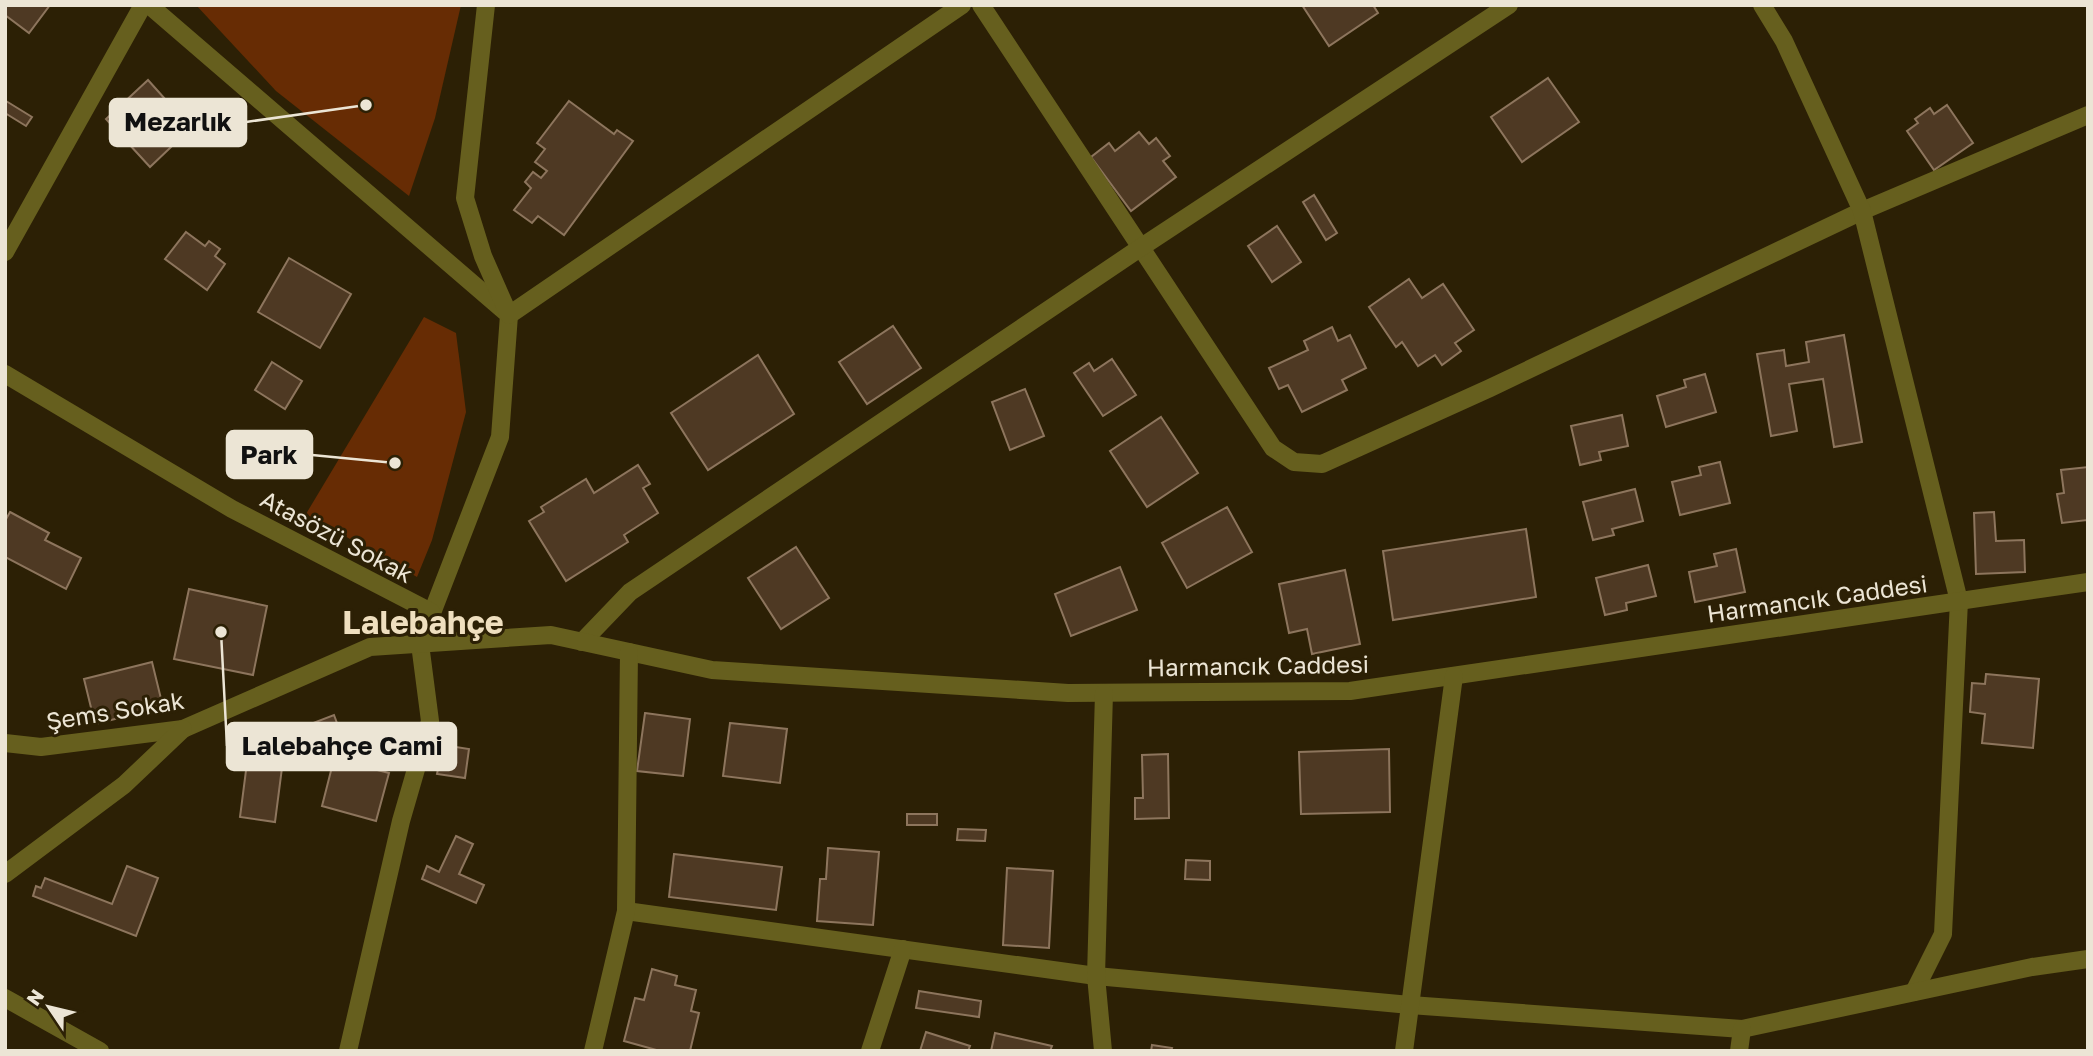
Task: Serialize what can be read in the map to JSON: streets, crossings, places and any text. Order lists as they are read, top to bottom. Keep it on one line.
{"streets":{"street":["Atasözü Sokak","Harmancık Caddesi","Şems Sokak"]},"crossings":[["Harmancık Caddesi","Şems Sokak"]],"districts":["Lalebahçe"],"places":["Mezarlık","Park","Lalebahçe Cami"],"north":"top left"}
